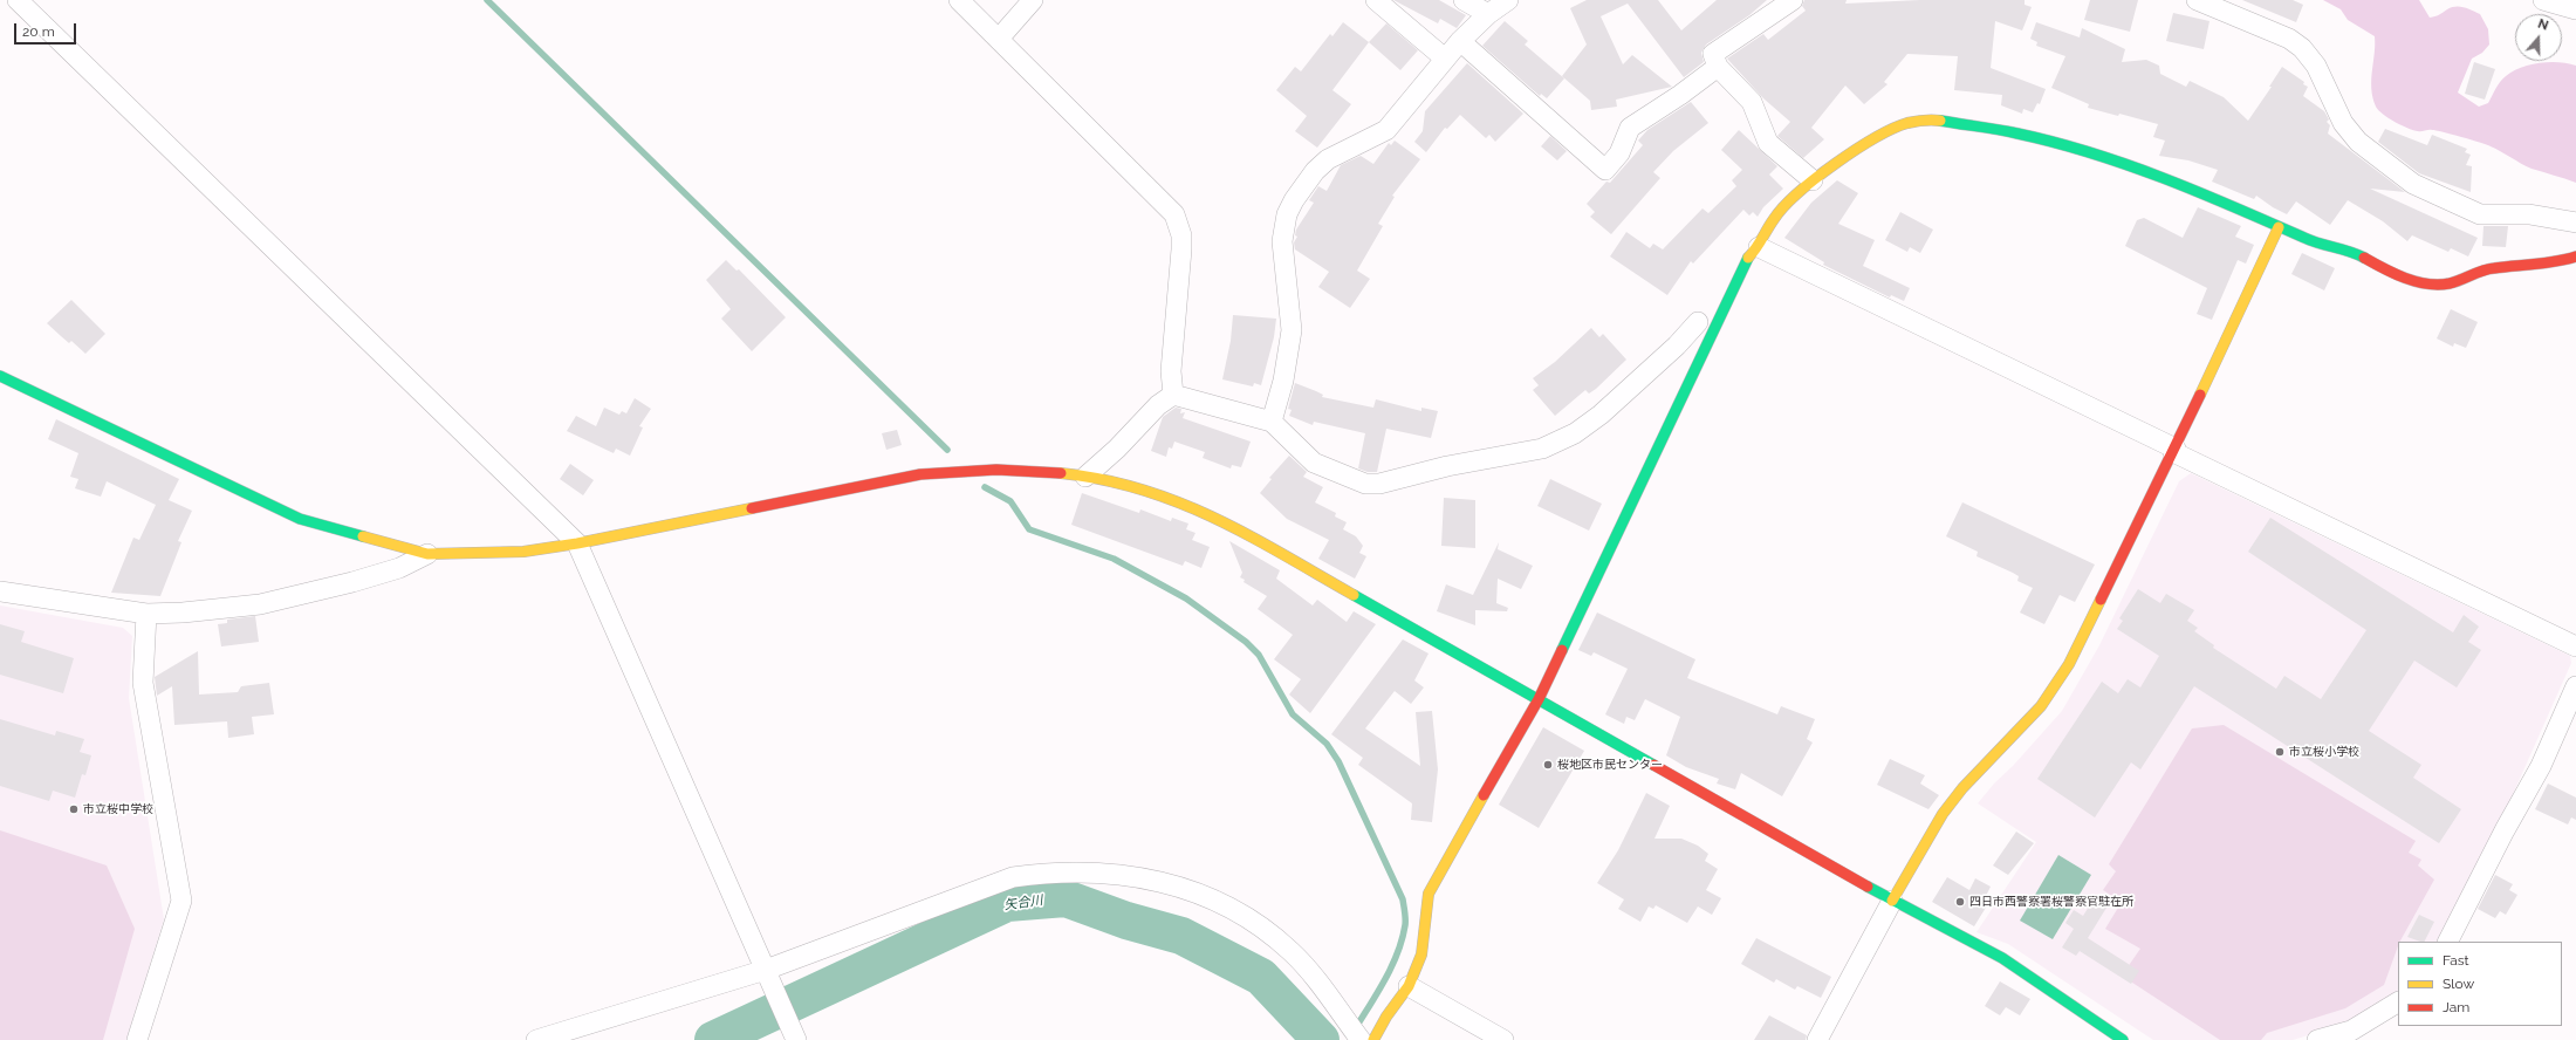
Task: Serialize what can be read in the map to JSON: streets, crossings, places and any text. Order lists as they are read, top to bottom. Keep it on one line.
{"water":["矢合川"],"places":["市立桜小学校","桜地区市民センター","市立桜中学校","四日市西警察署桜警察官駐在所"],"legend":["Fast","Slow","Jam"],"scale_bar":"20 m","north":"top"}
